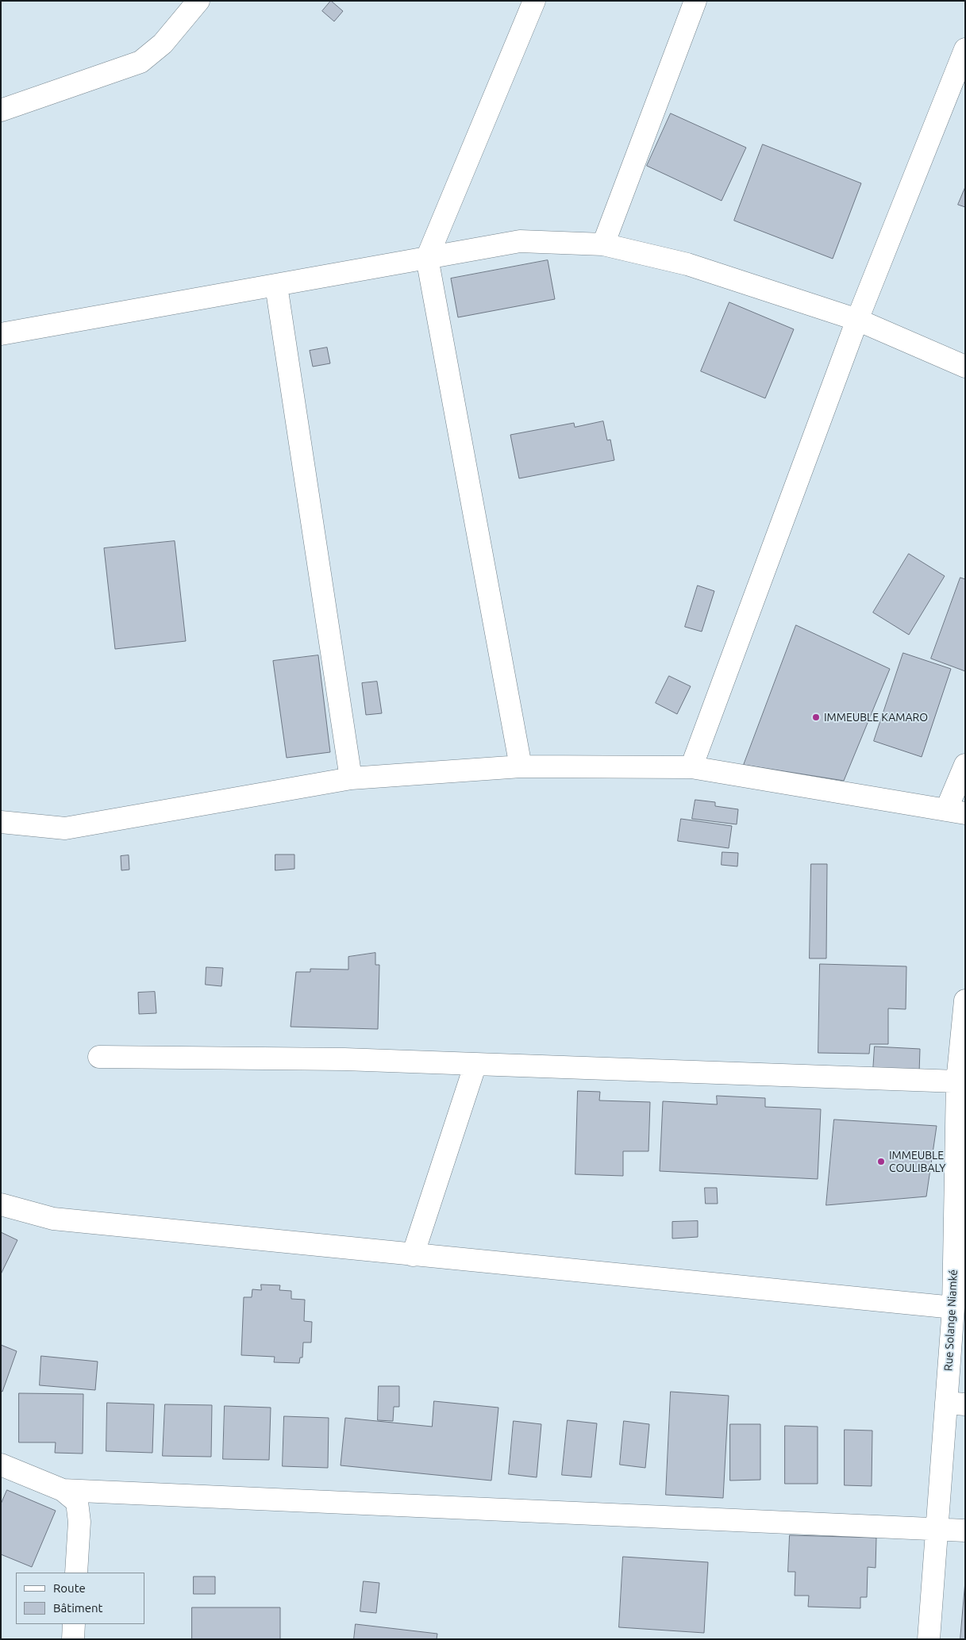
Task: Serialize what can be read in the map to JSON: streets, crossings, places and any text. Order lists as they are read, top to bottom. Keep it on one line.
{"streets":{"street":["Rue Solange Niamké"]},"places":["IMMEUBLE KAMARO","IMMEUBLE COULIBALY"],"legend":["Route","Bâtiment"]}
